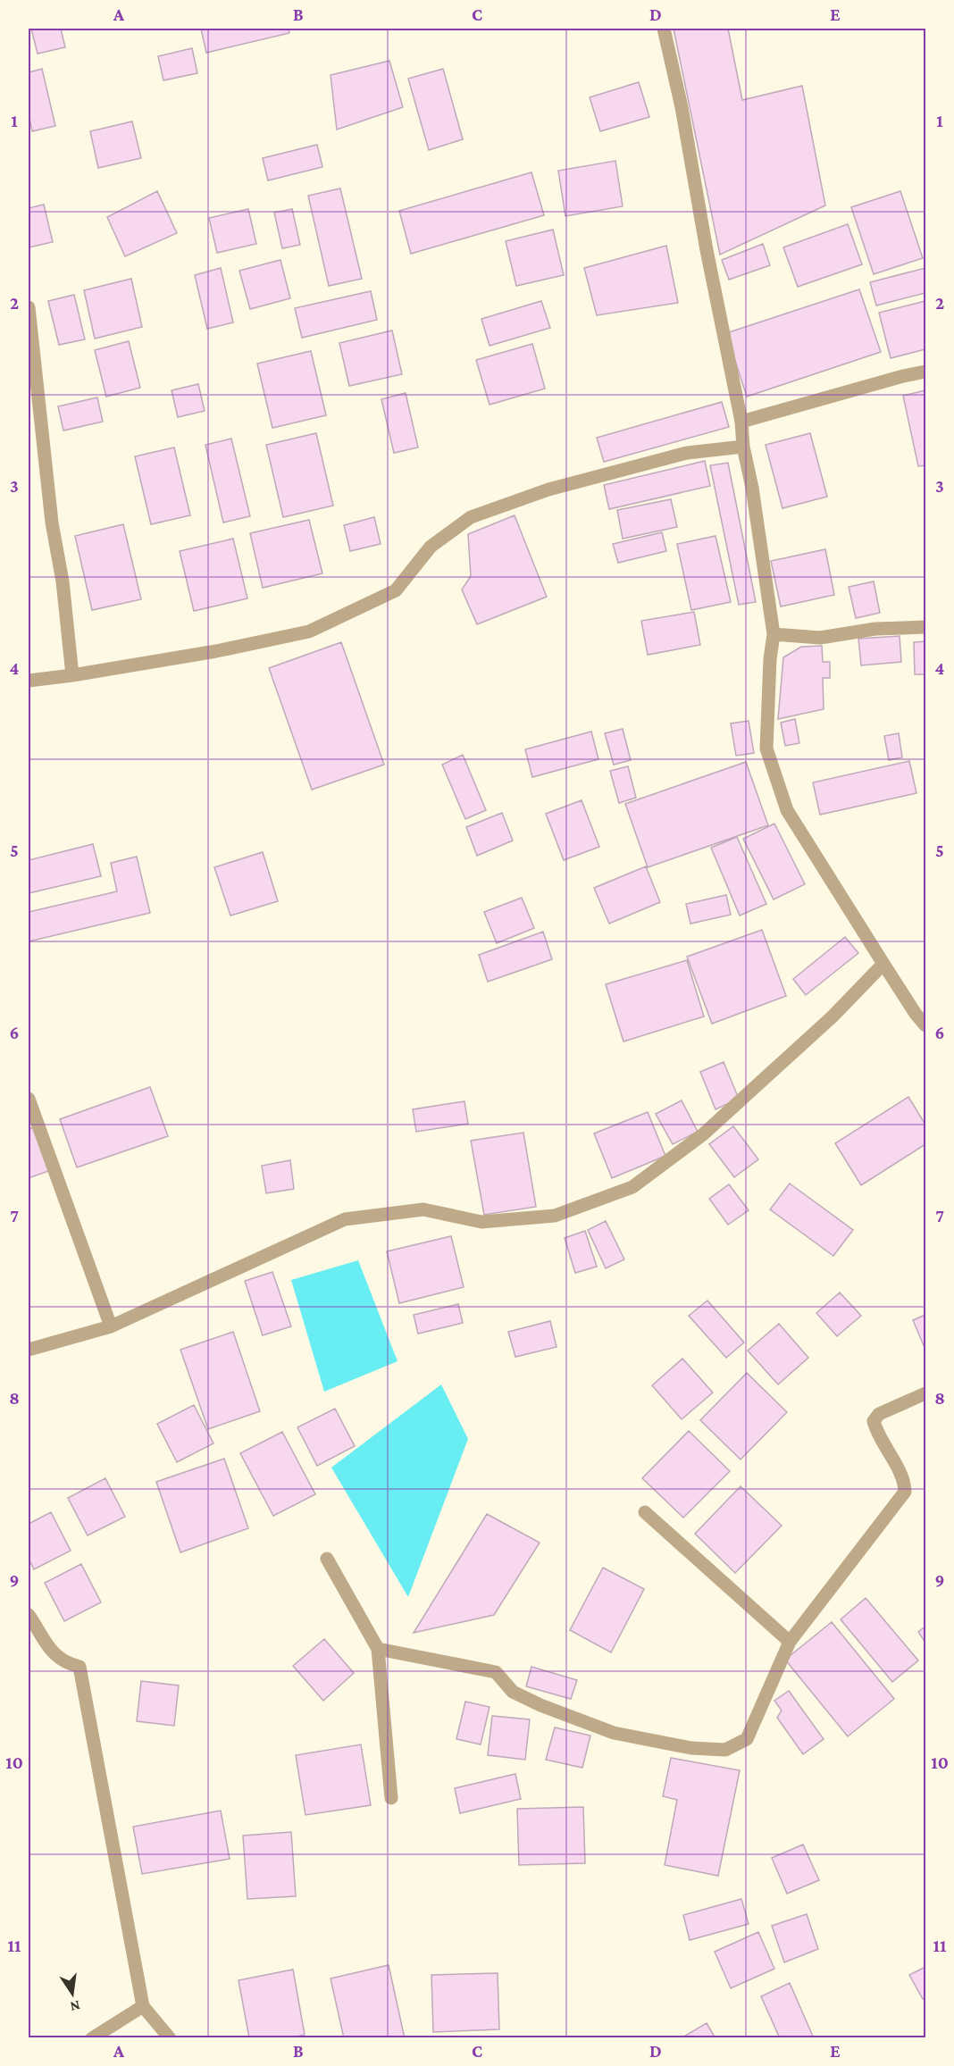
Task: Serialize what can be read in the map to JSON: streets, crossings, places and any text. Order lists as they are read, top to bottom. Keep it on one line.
{"north":"bottom","grid":{"columns":["A","B","C","D","E"],"rows":["1","2","3","4","5","6","7","8","9","10","11"]}}
